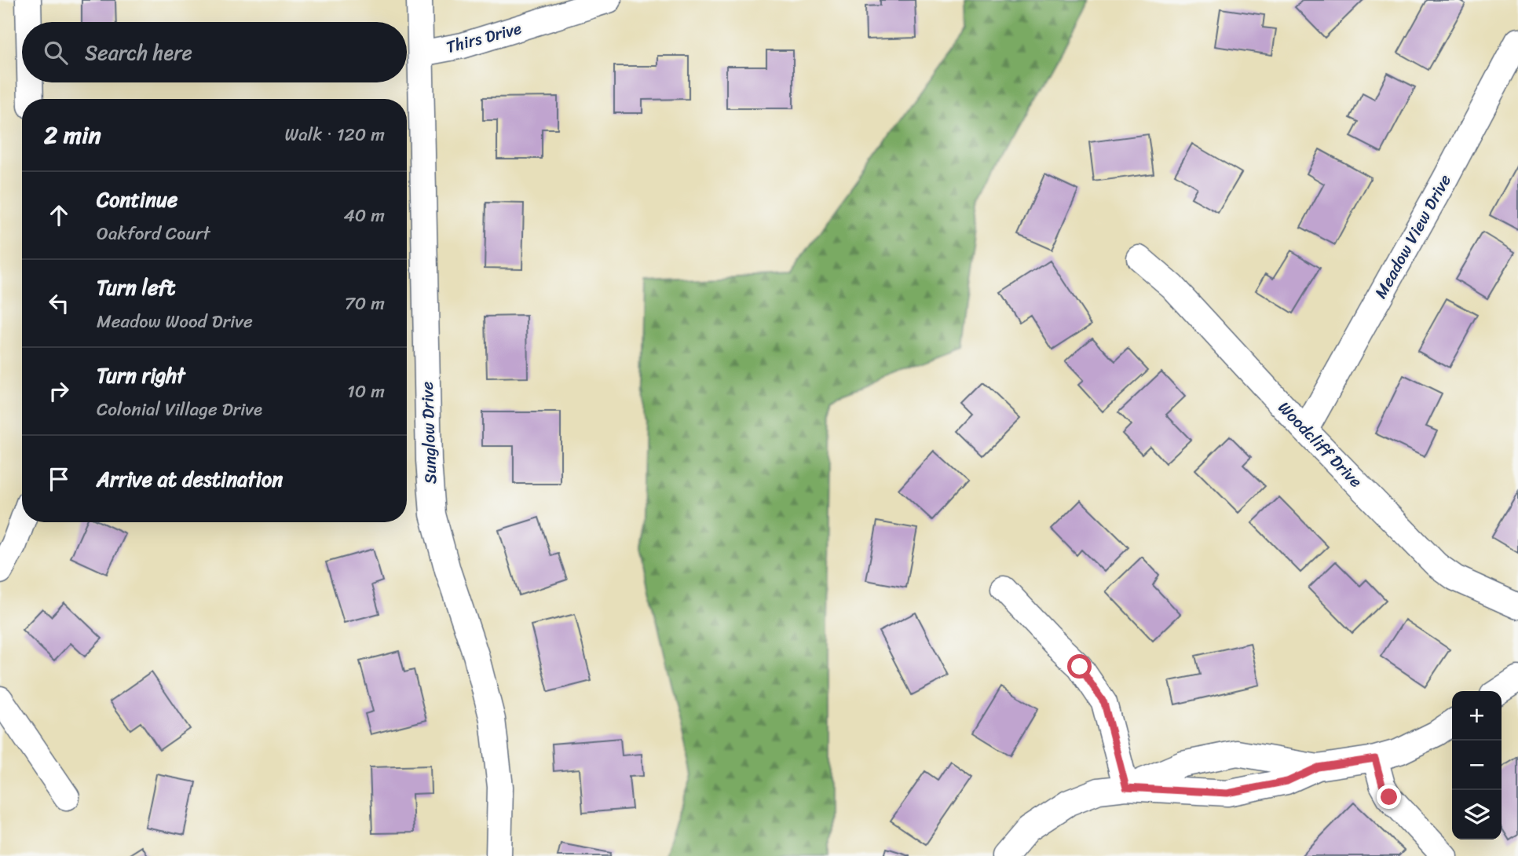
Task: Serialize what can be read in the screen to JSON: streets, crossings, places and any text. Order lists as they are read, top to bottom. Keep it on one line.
{"streets":{"street":["Thirs Drive","Meadow View Drive","Sunglow Drive","Woodcliff Drive"]},"crossings":[["Thirs Drive","Sunglow Drive"],["Meadow View Drive","Woodcliff Drive"]],"page":{"search":"Search here","heading":["2 min","Walk · 120 m"],"list":[["Continue","Oakford Court","40 m"],["Turn left","Meadow Wood Drive","70 m"],["Turn right","Colonial Village Drive","10 m"],"Arrive at destination"],"map_buttons":["+","−"]}}
